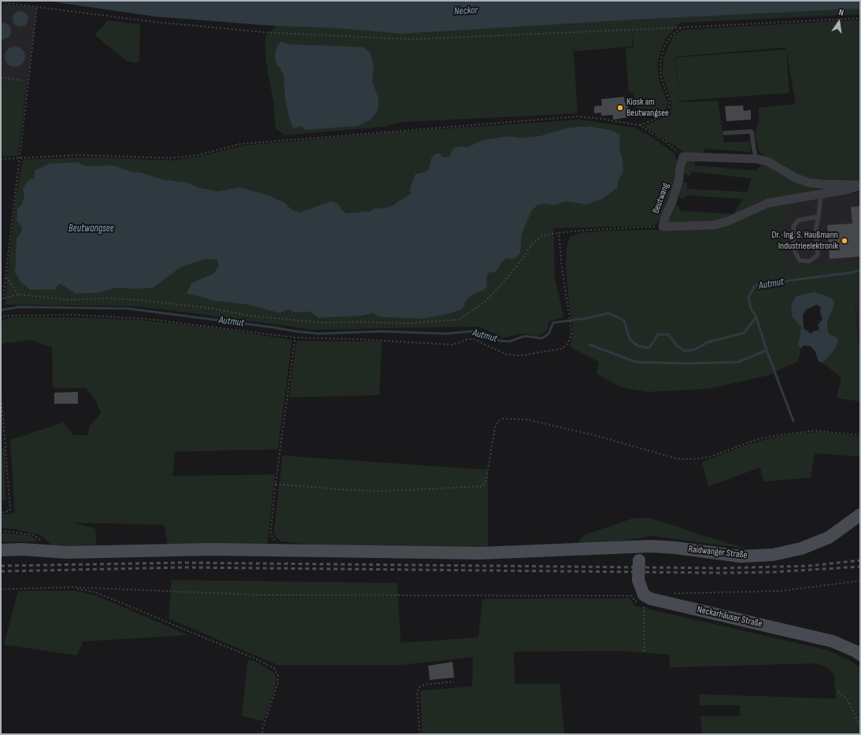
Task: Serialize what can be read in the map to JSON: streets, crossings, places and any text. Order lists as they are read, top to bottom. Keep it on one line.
{"streets":{"street":["Beutwang","Raidwanger Straße","Neckarhäuser Straße"]},"crossings":[["Raidwanger Straße","Neckarhäuser Straße"]],"water":["Neckar","Beutwangsee","Autmut"],"places":["Kiosk am Beutwangsee","Dr.-Ing. S. Haußmann Industrieelektronik"],"north":"top"}
